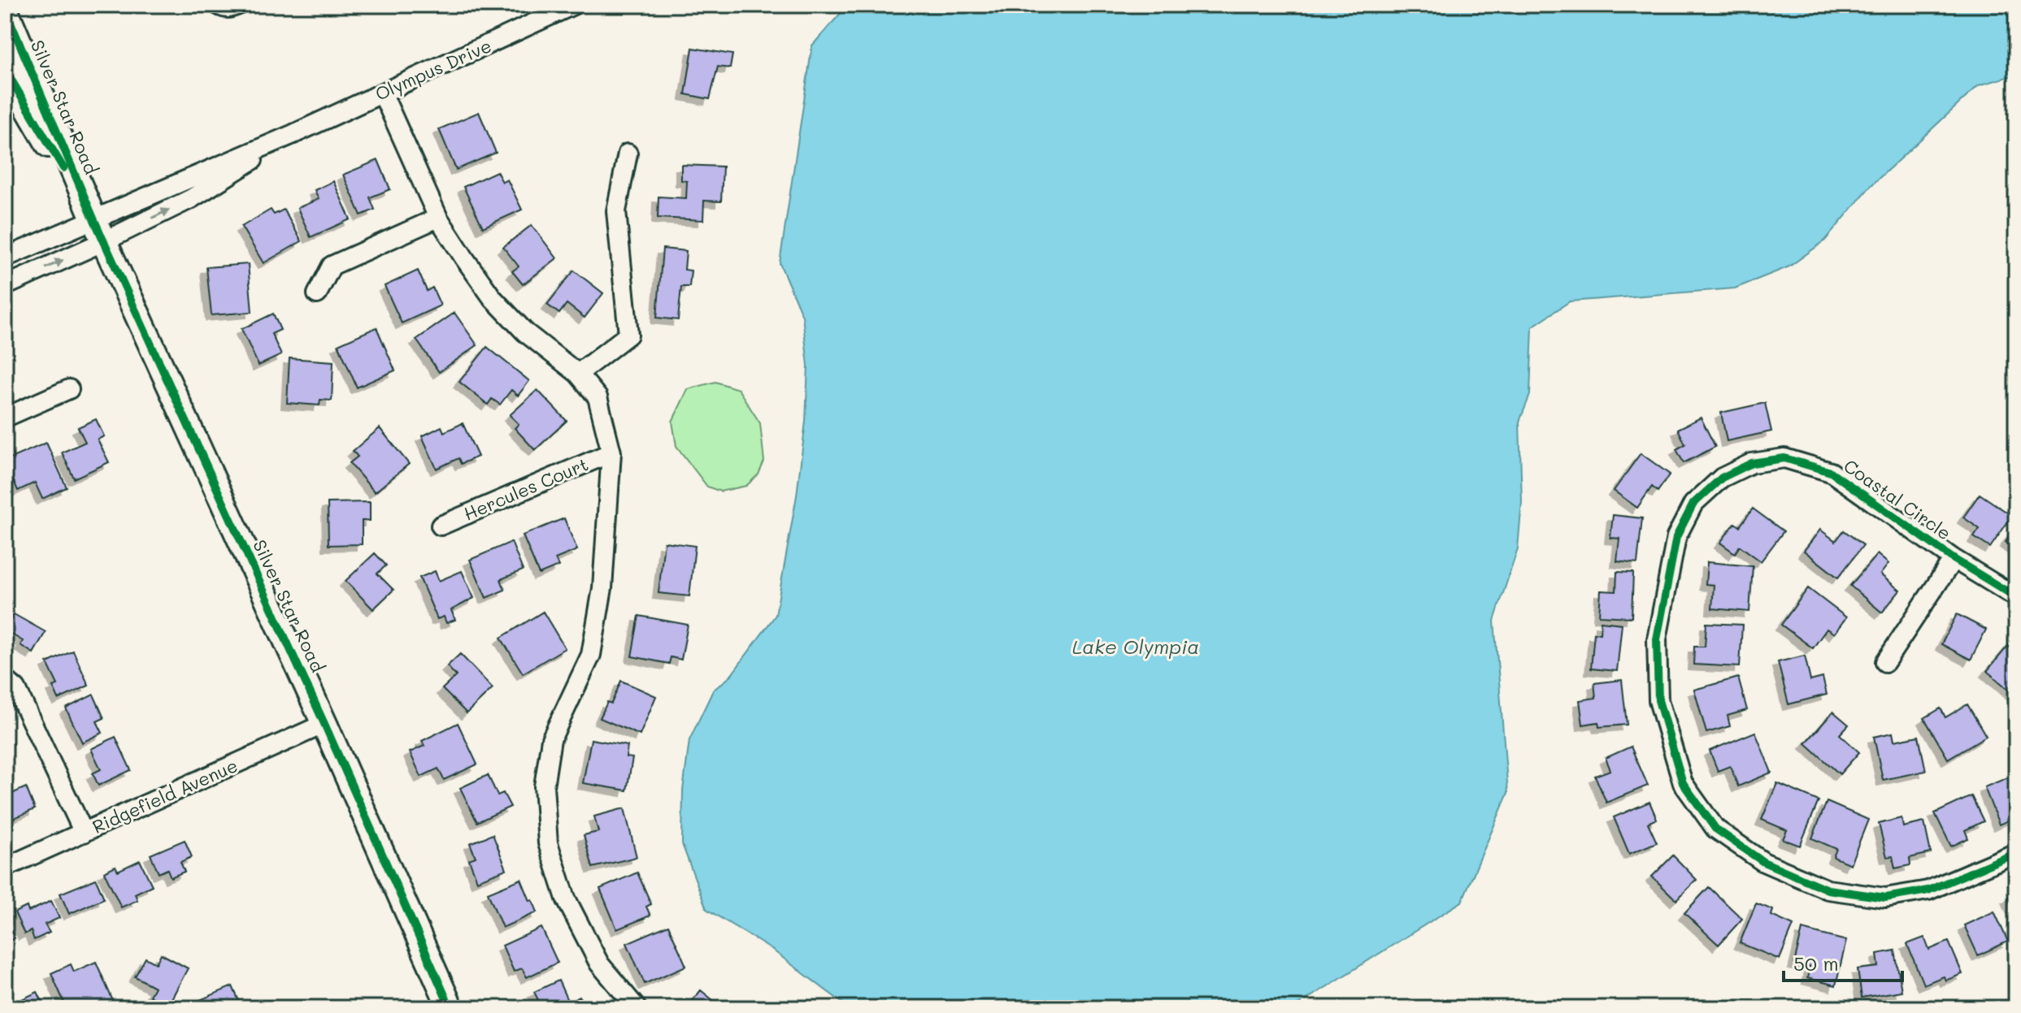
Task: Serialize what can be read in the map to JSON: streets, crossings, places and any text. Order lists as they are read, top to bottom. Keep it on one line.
{"streets":{"main road":["Silver Star Road"],"street":["Olympus Drive","Hercules Court","Coastal Circle","Ridgefield Avenue"]},"crossings":[["Olympus Drive","Silver Star Road"],["Silver Star Road","Ridgefield Avenue"]],"water":["Lake Olympia"],"scale_bar":"50 m"}
